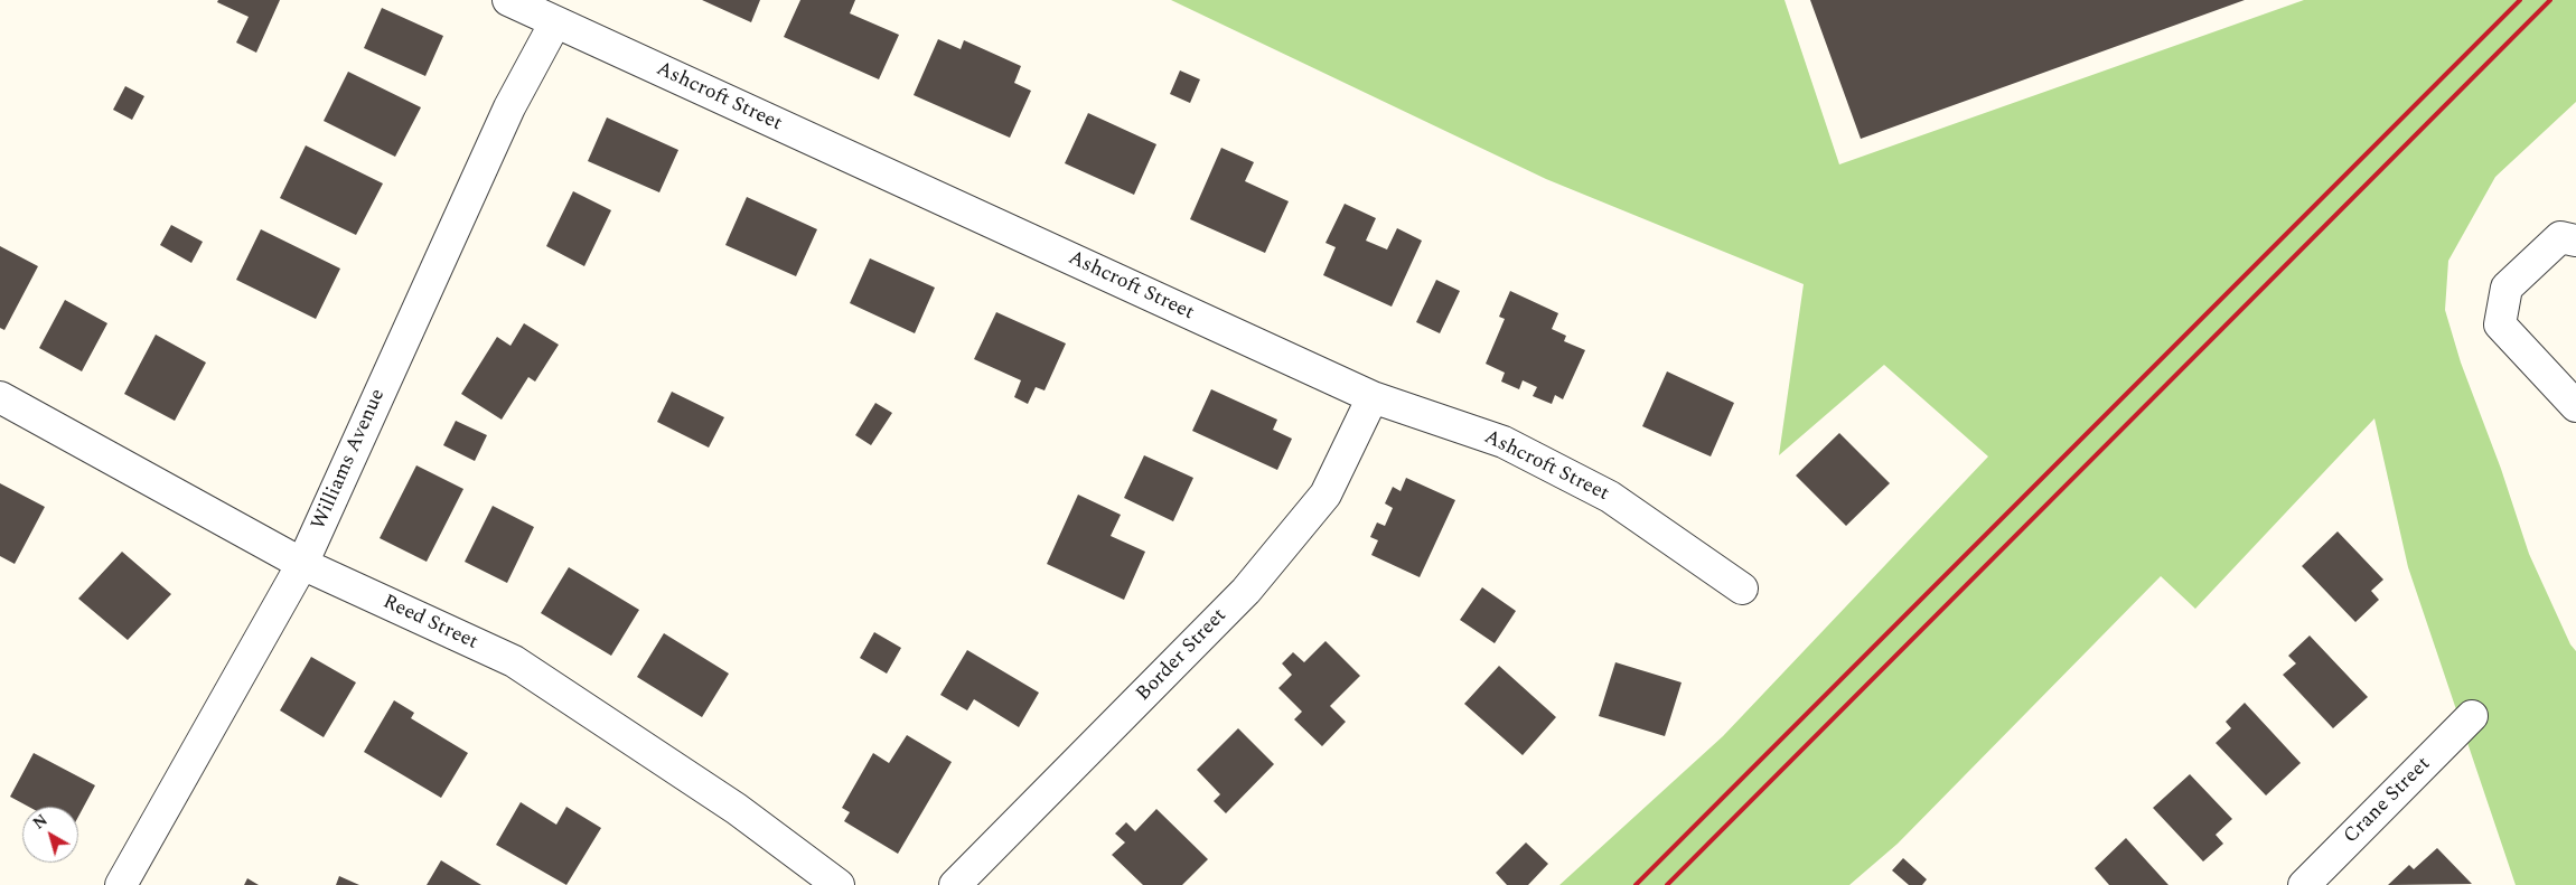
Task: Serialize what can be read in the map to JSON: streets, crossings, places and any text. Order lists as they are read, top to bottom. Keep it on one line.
{"streets":{"street":["Ashcroft Street","Williams Avenue","Reed Street","Border Street","Crane Street"]},"crossings":[["Ashcroft Street","Williams Avenue"],["Ashcroft Street","Border Street"],["Williams Avenue","Reed Street"]],"north":"top left"}
